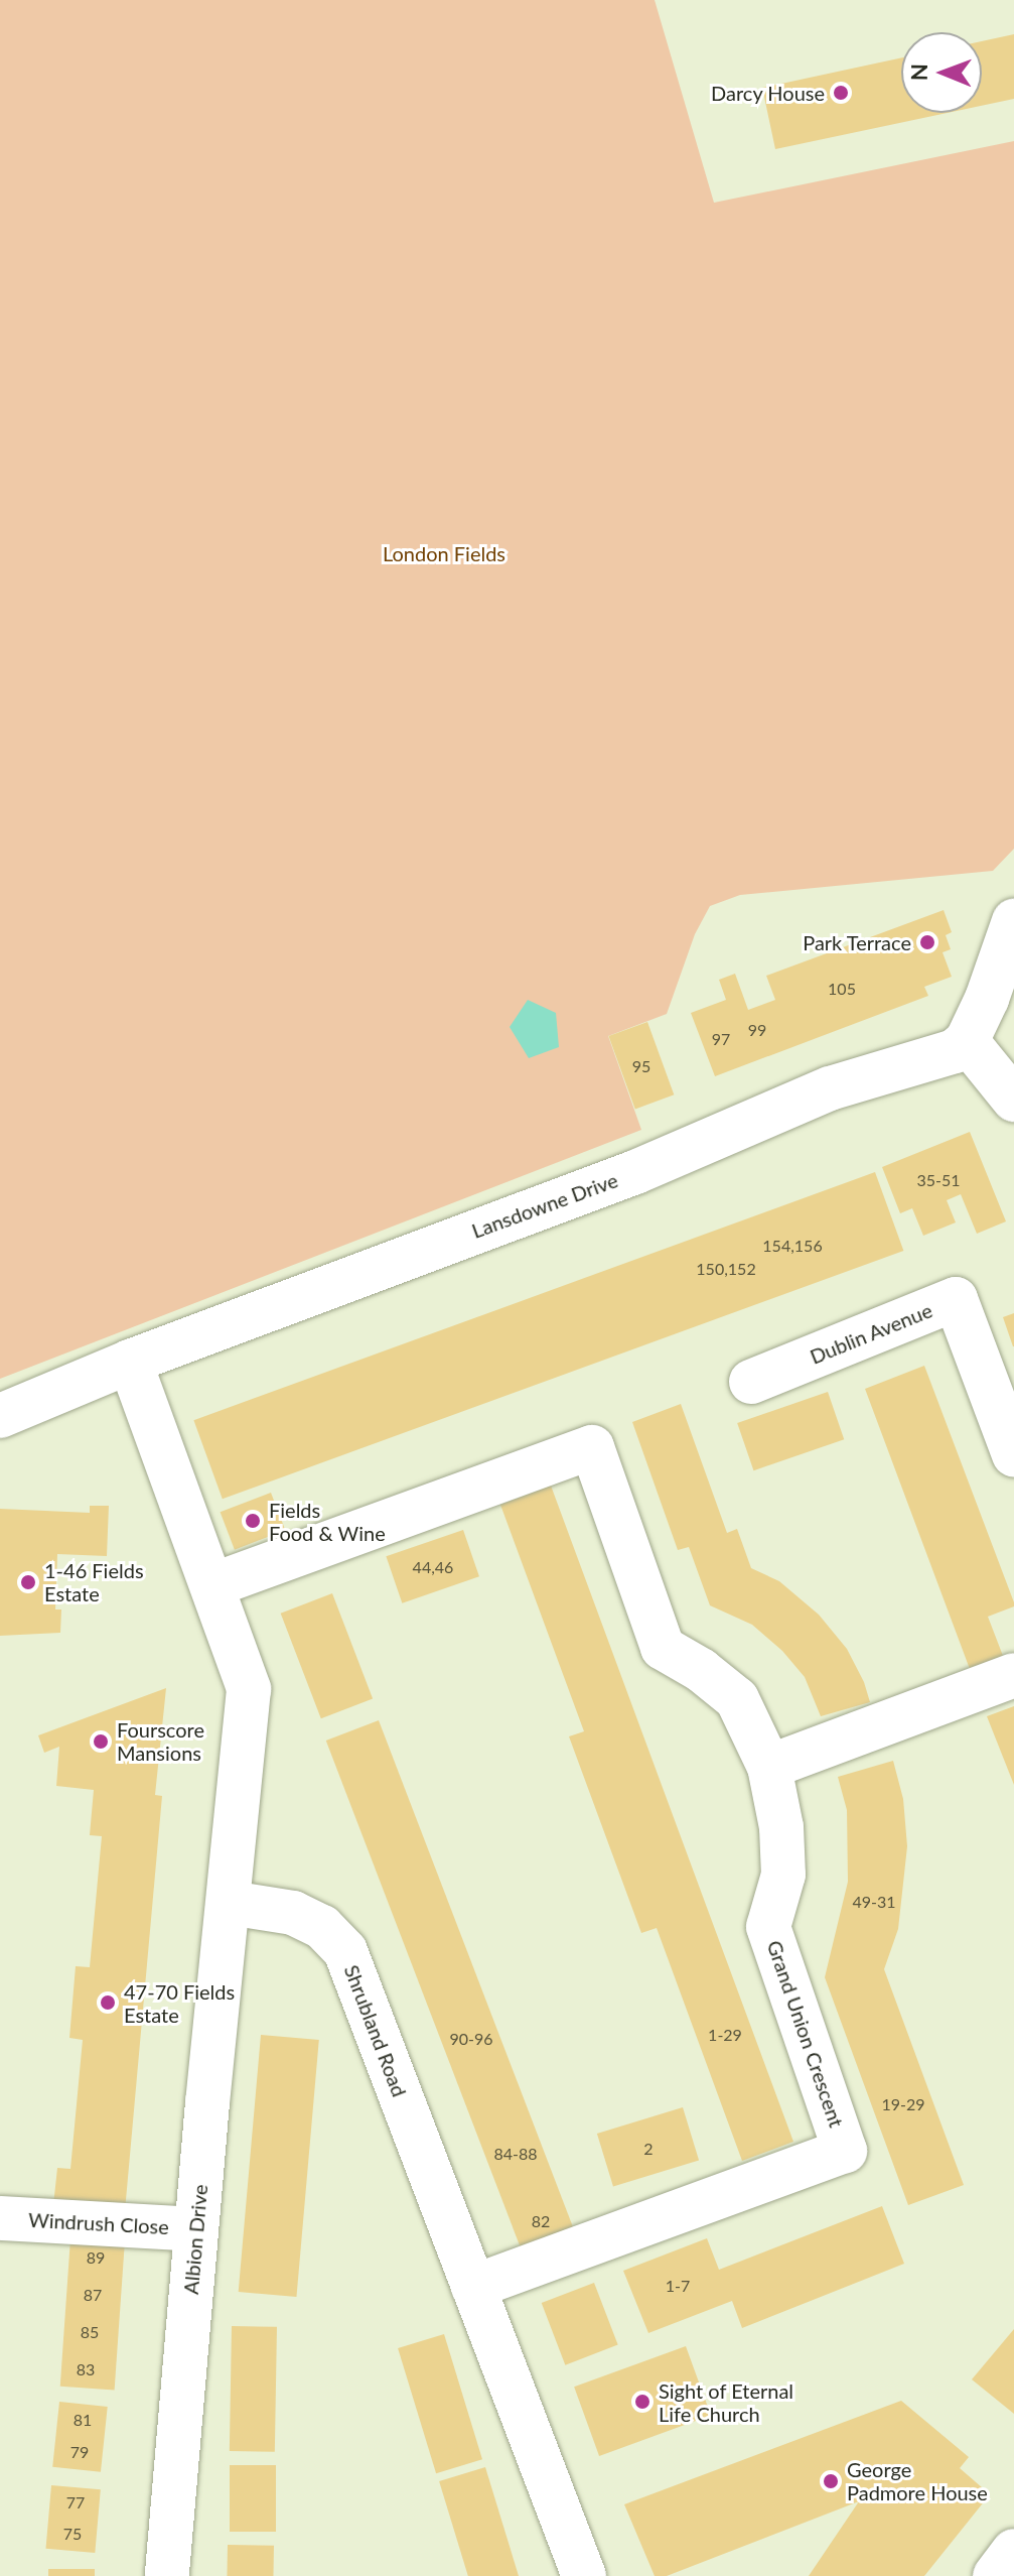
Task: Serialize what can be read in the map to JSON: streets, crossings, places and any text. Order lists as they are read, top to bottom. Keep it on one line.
{"streets":{"street":["Lansdowne Drive","Dublin Avenue","Shrubland Road","Grand Union Crescent","Windrush Close","Albion Drive"]},"crossings":[["Shrubland Road","Grand Union Crescent"],["Shrubland Road","Albion Drive"],["Windrush Close","Albion Drive"]],"parks":["London Fields"],"places":["Darcy House","Park Terrace","Fields Food & Wine","1-46 Fields Estate","Fourscore Mansions","47-70 Fields Estate","Sight of Eternal Life Church","George Padmore House"],"house_numbers":["105","99","97","95","35-51","154,156","150,152","44,46","49-31","1-29","90-96","19-29","2","84-88","82","89","1-7","87","85","83","81","79","77","75"],"north":"left"}
